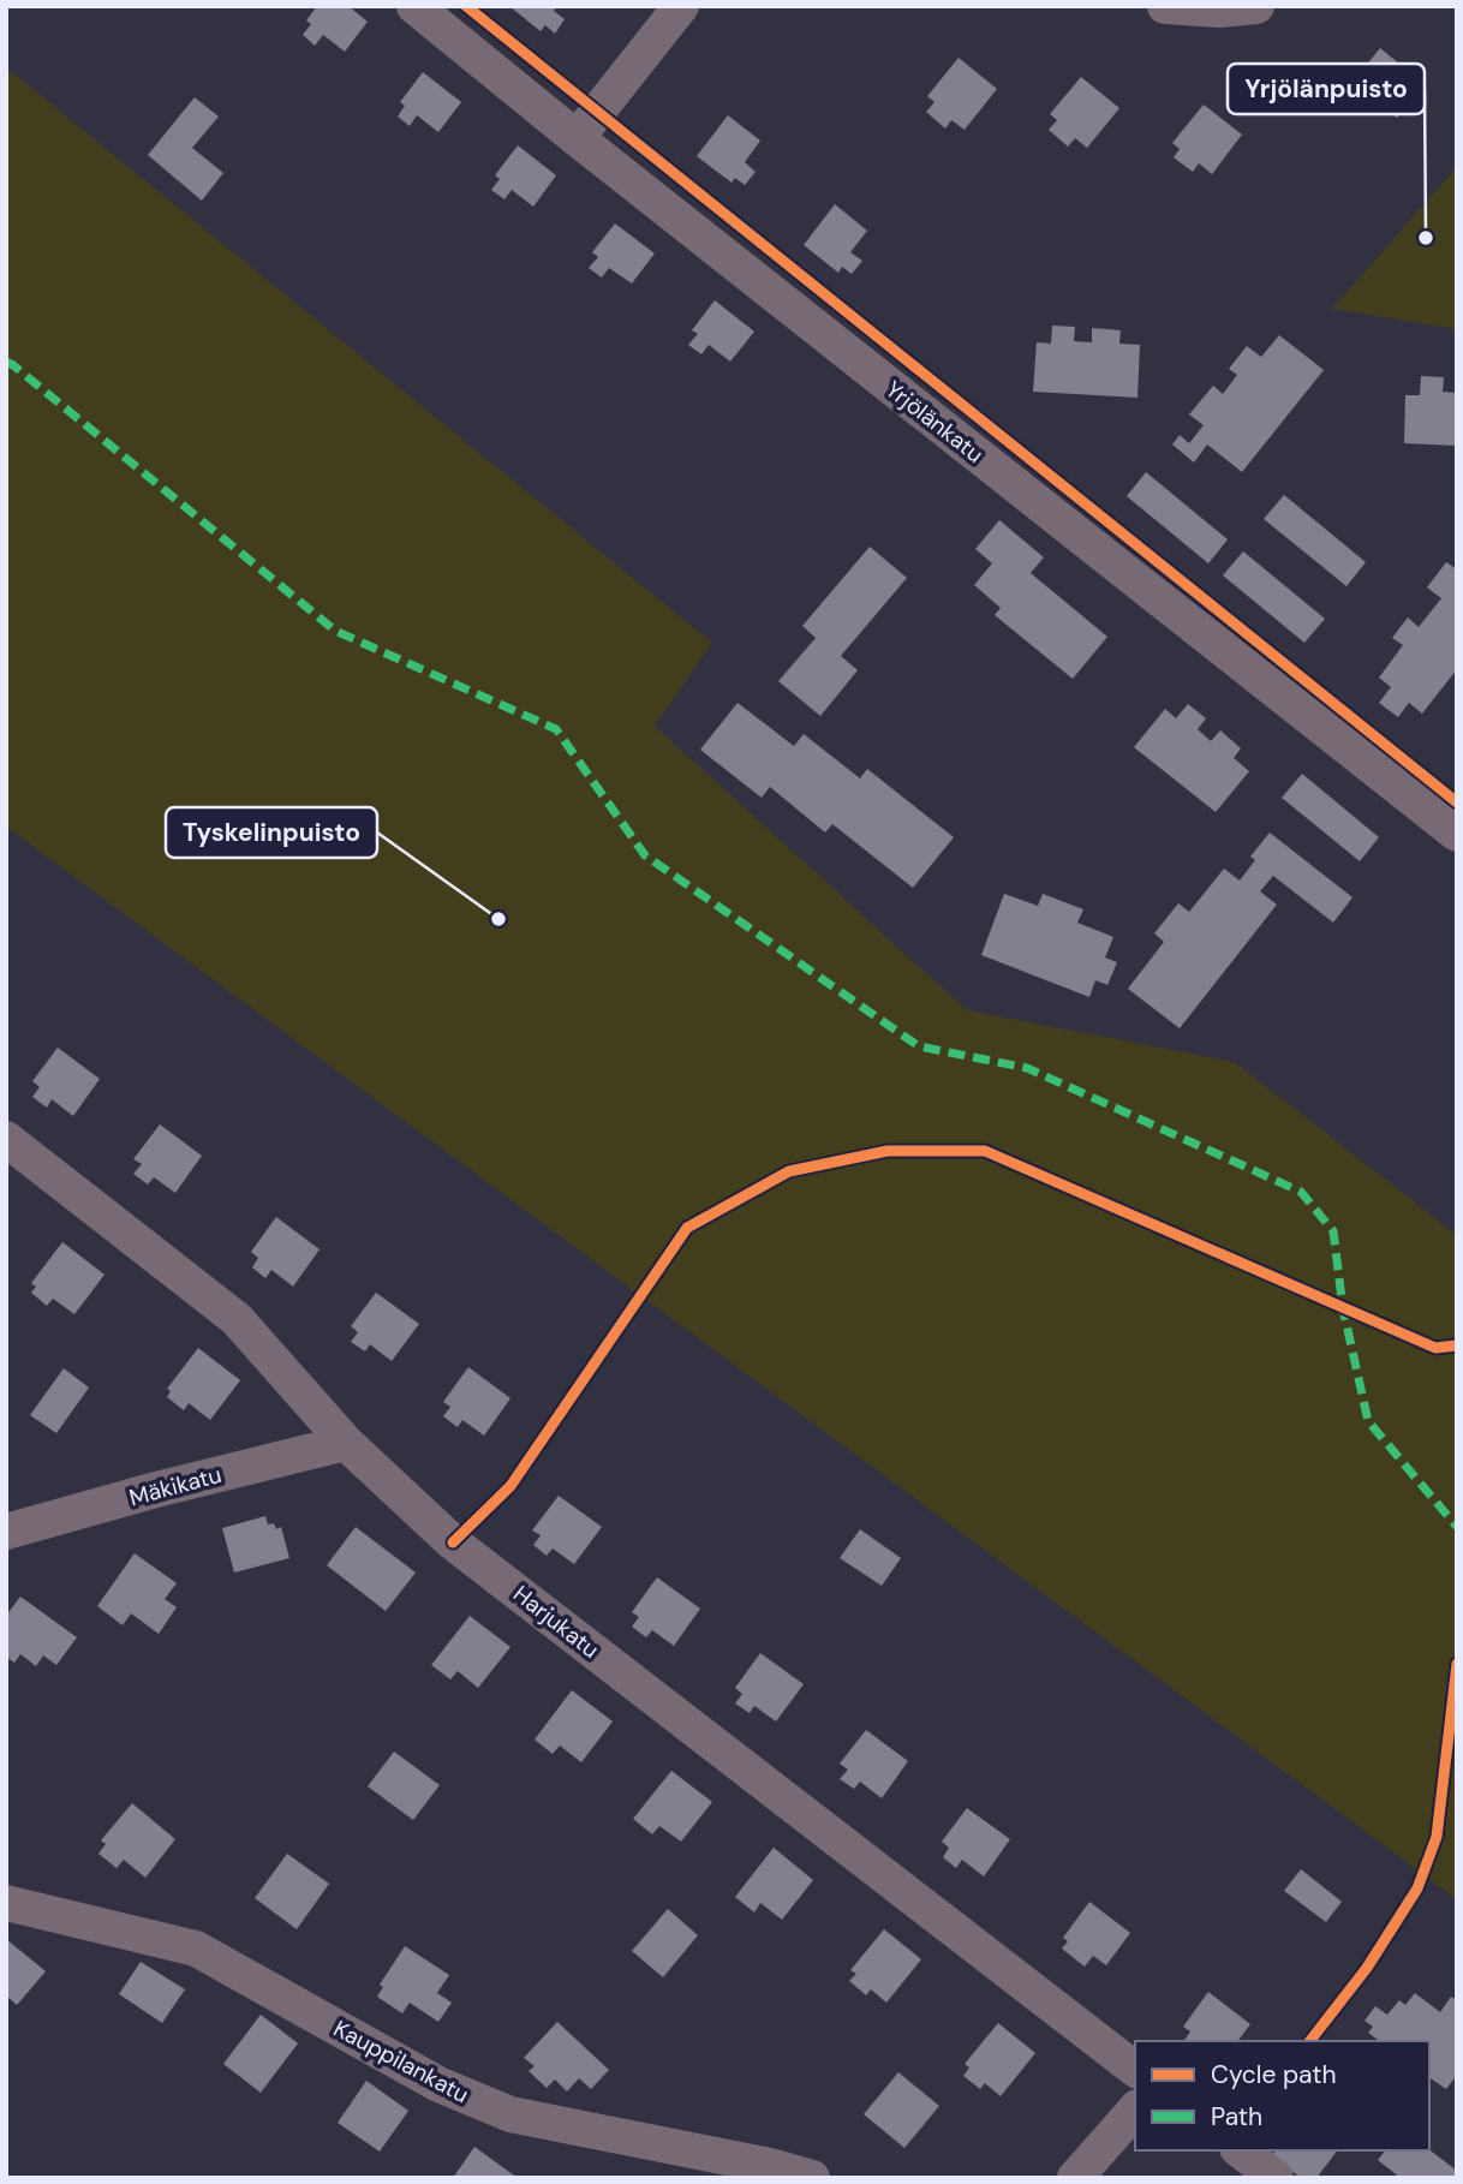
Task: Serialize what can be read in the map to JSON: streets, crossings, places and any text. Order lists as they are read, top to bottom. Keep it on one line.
{"streets":{"street":["Yrjölänkatu","Mäkikatu","Harjukatu","Kauppilankatu"]},"crossings":[["Mäkikatu","Harjukatu"]],"places":["Yrjölänpuisto","Tyskelinpuisto"],"legend":["Cycle path","Path"]}
